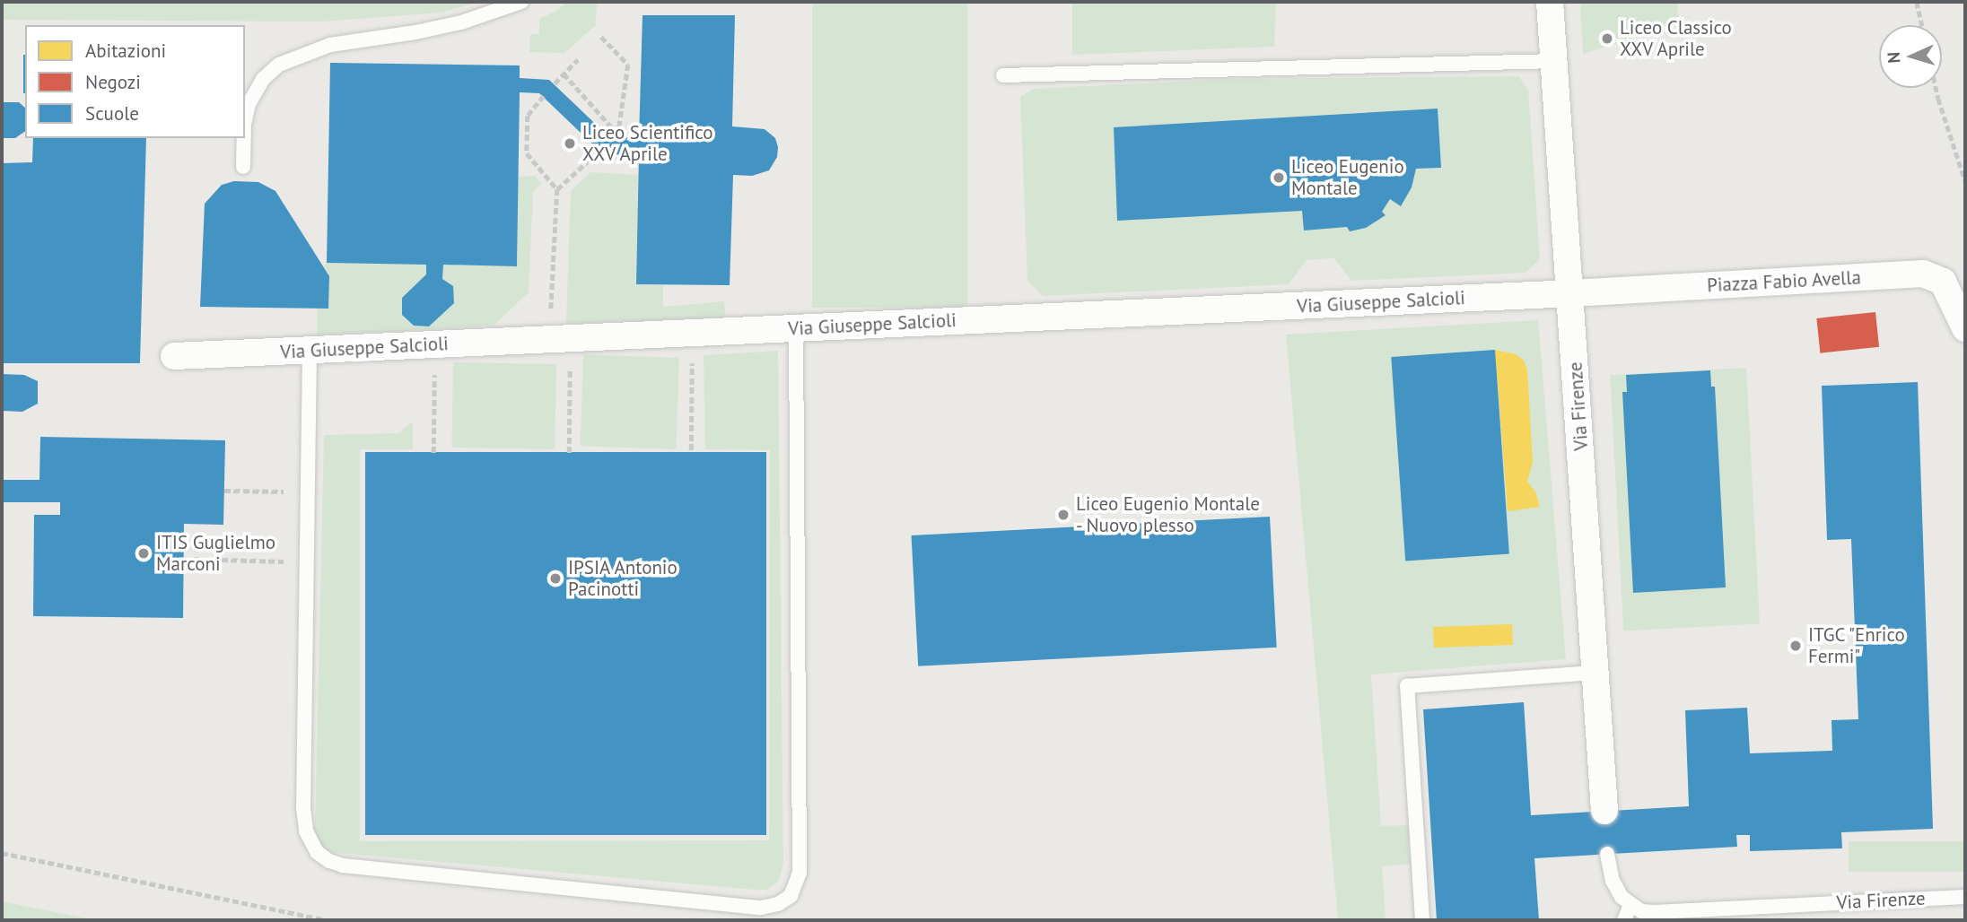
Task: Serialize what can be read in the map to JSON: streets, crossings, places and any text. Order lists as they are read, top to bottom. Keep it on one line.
{"streets":{"street":["Piazza Fabio Avella","Via Giuseppe Salcioli","Via Firenze"]},"crossings":[["Piazza Fabio Avella","Via Giuseppe Salcioli"],["Piazza Fabio Avella","Via Firenze"],["Via Giuseppe Salcioli","Via Firenze"]],"places":["Liceo Classico XXV Aprile","Liceo Scientifico XXV Aprile","Liceo Eugenio Montale","Liceo Eugenio Montale - Nuovo plesso","ITIS Guglielmo Marconi","IPSIA Antonio Pacinotti","ITGC \"Enrico Fermi\""],"legend":["Abitazioni","Negozi","Scuole"],"north":"left"}
